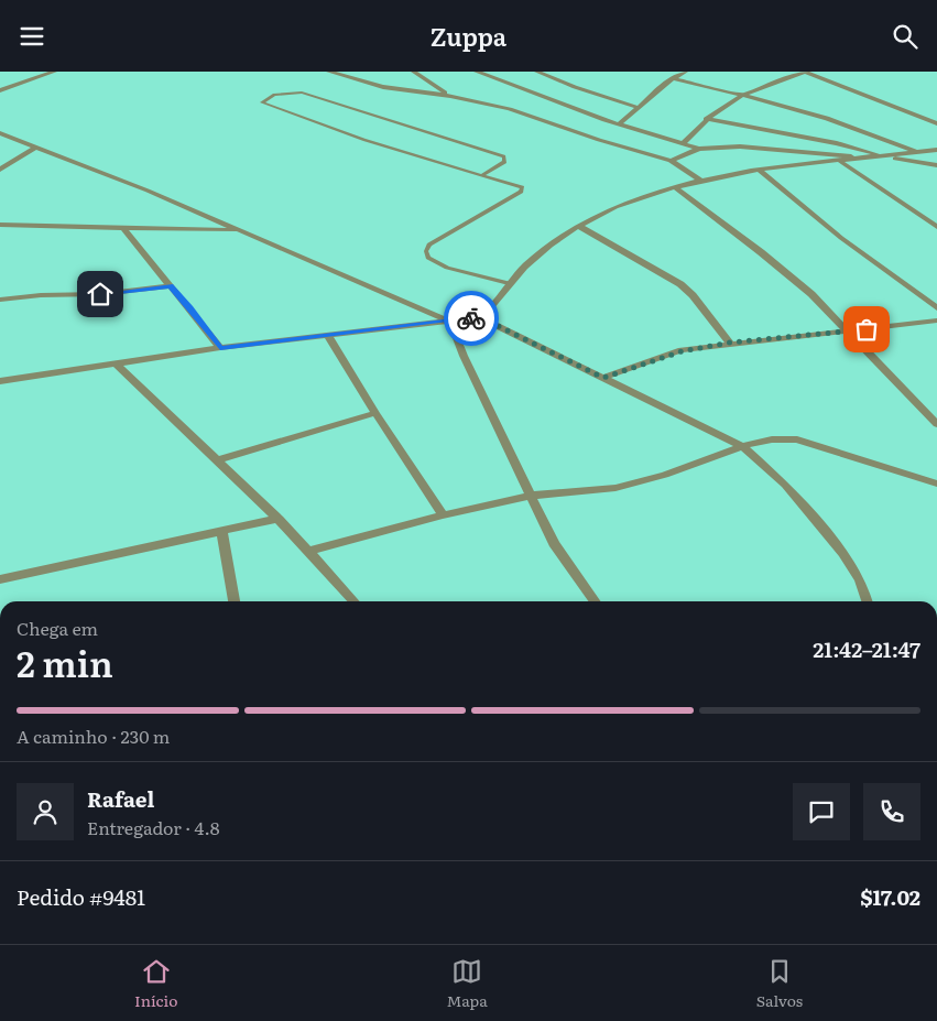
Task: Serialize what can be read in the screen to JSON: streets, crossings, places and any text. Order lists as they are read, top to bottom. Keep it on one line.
{"page":{"header":"Zuppa","heading":["2 min","Chega em","21:42–21:47"],"panel":["Rafael","Entregador · 4.8","Pedido #9481","$17.02"],"bar":"A caminho · 230 m","tabs":["Início","Mapa","Salvos"]}}
